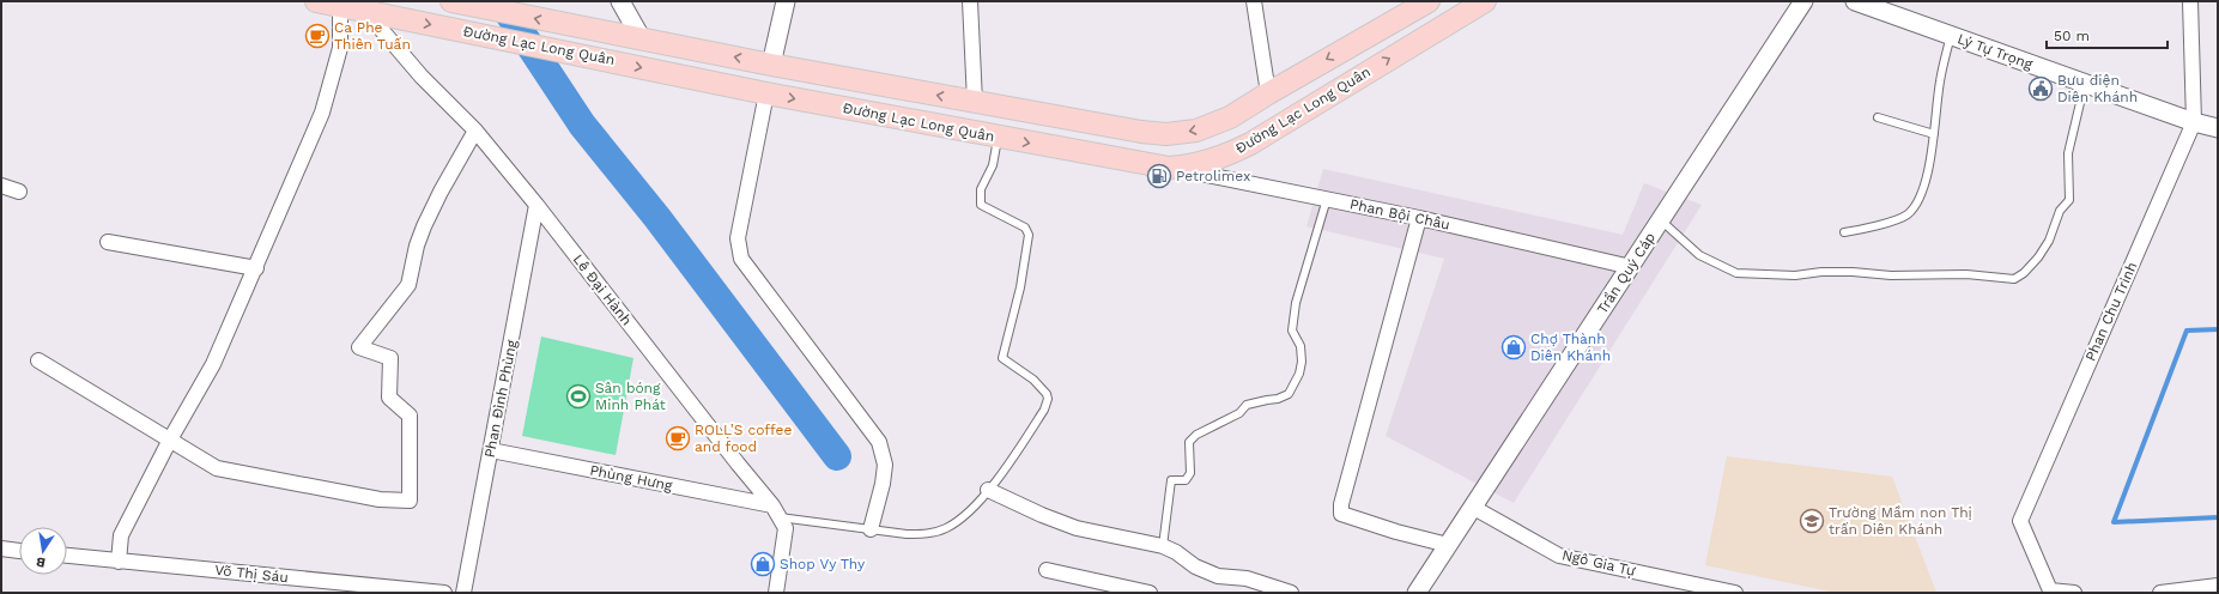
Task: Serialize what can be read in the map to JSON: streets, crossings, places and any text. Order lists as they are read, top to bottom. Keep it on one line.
{"streets":{"main road":["Đường Lạc Long Quân"],"street":["Lý Tự Trọng","Phan Bội Châu","Trần Quý Cáp","Lê Đại Hành","Phan Chu Trinh","Phan Đình Phùng","Phùng Hưng","Ngô Gia Tự","Võ Thị Sáu"]},"crossings":[["Đường Lạc Long Quân","Phan Bội Châu"],["Đường Lạc Long Quân","Lê Đại Hành"],["Lý Tự Trọng","Phan Chu Trinh"],["Phan Bội Châu","Trần Quý Cáp"],["Trần Quý Cáp","Ngô Gia Tự"],["Lê Đại Hành","Phan Đình Phùng"],["Lê Đại Hành","Phùng Hưng"],["Phan Đình Phùng","Phùng Hưng"]],"places":{"cafe":["Ca Phe Thiên Tuấn","ROLL’S coffee and food"],"public building":["Bưu điện Diên Khánh"],"fuel station":["Petrolimex"],"shop":["Chợ Thành Diên Khánh","Shop Vy Thy"],"sports":["Sân bóng Minh Phát"],"school or university":["Trường Mầm non Thị trấn Diên Khánh"]},"scale_bar":"50 m","north":"bottom"}
